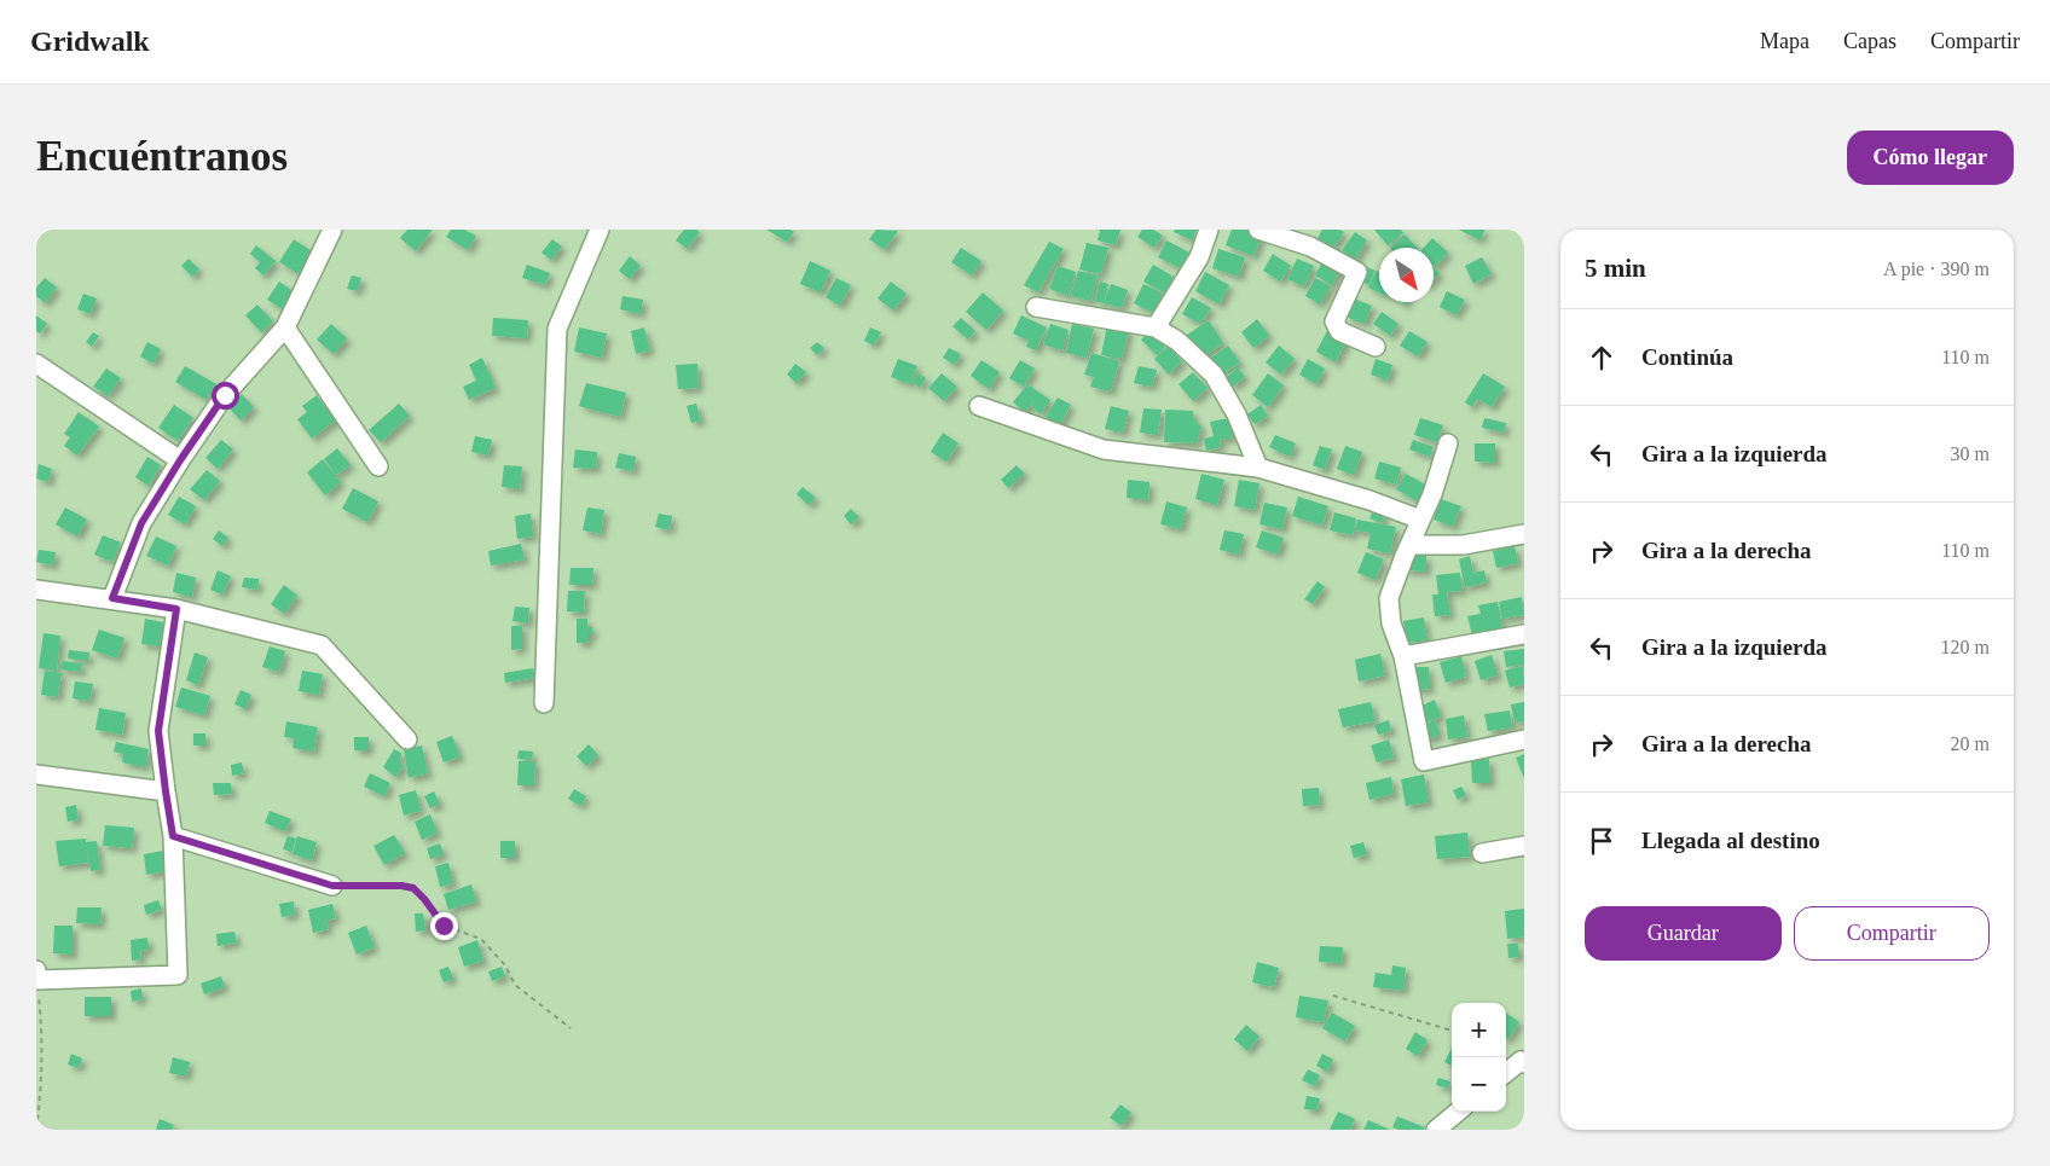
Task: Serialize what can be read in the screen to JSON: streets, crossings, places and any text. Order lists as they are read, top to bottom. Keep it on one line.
{"north":"bottom right","page":{"header":"Gridwalk","nav":["Mapa","Capas","Compartir"],"buttons":["Cómo llegar",["Guardar","Compartir"]],"title":"Encuéntranos","heading":["5 min","A pie · 390 m"],"list":[["Continúa","110 m"],["Gira a la izquierda","30 m"],["Gira a la derecha","110 m"],["Gira a la izquierda","120 m"],["Gira a la derecha","20 m"],"Llegada al destino"],"map_buttons":["+","−"]}}
